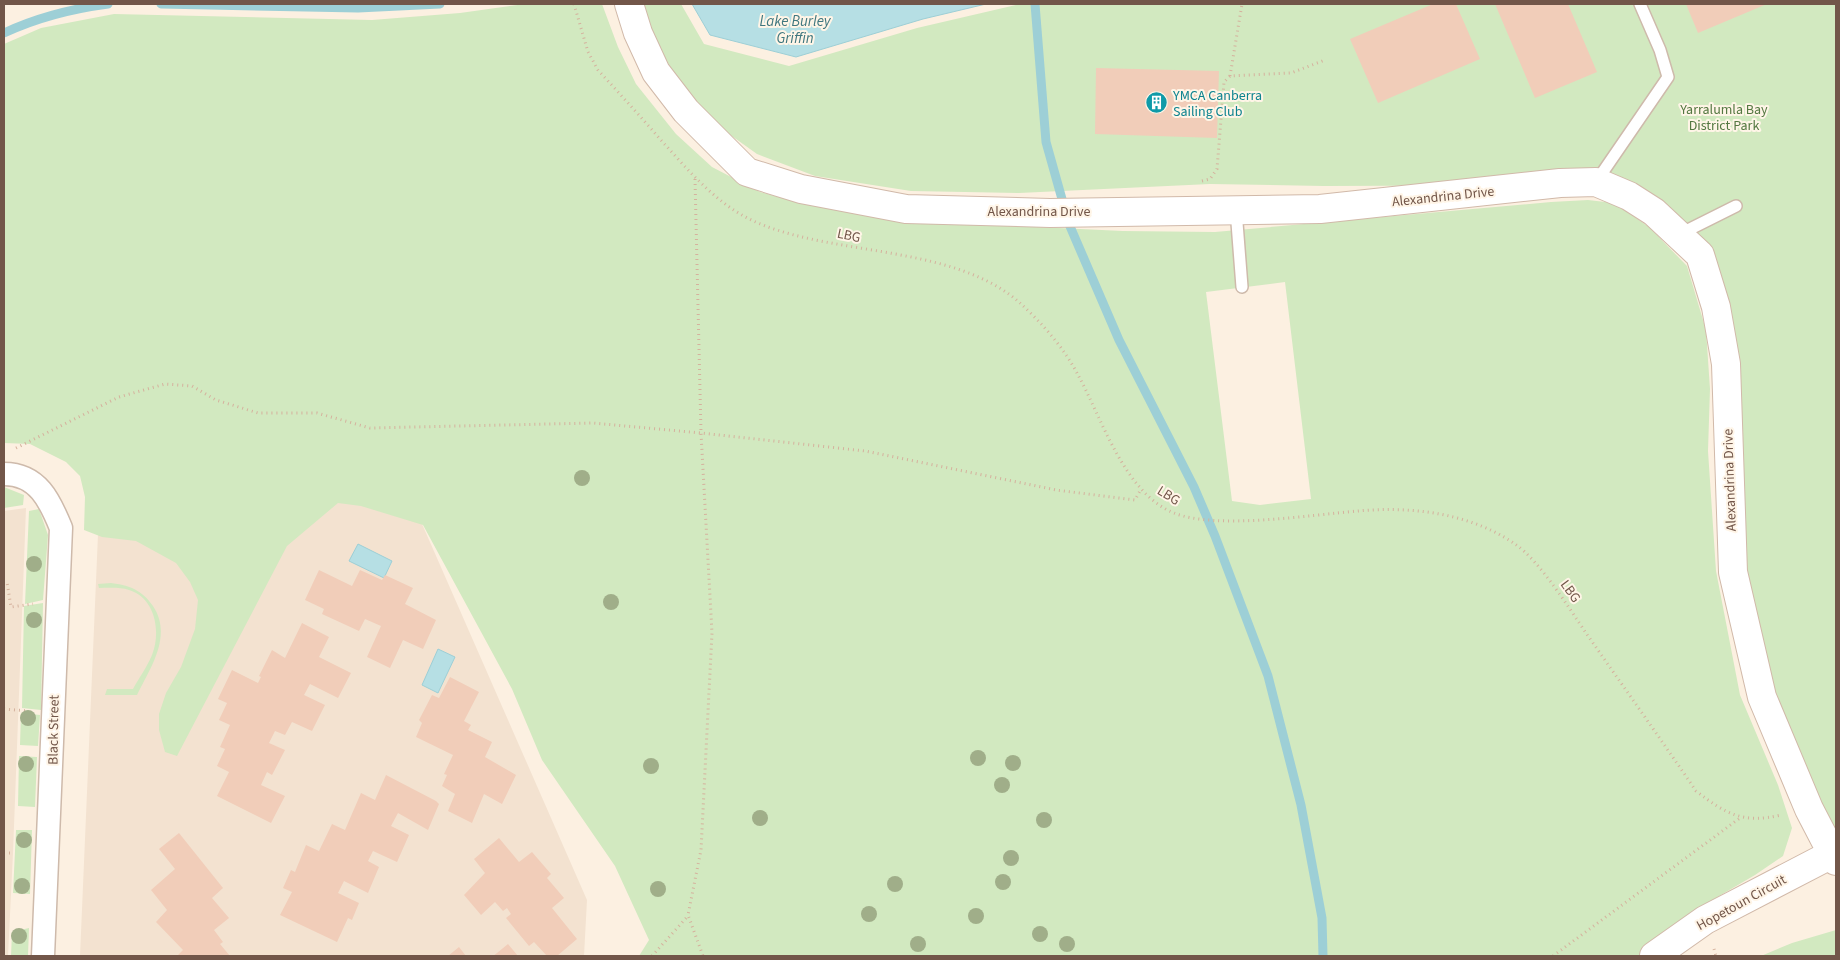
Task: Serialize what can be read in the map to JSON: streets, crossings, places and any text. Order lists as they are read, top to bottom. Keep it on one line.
{"streets":{"main road":["Alexandrina Drive","Hopetoun Circuit"],"street":["Black Street"],"path":["LBG"]},"crossings":[["Alexandrina Drive","LBG"],["Alexandrina Drive","Hopetoun Circuit"]],"water":["Lake Burley Griffin"],"parks":["Yarralumla Bay District Park"],"places":{"building":["YMCA Canberra Sailing Club"]}}
